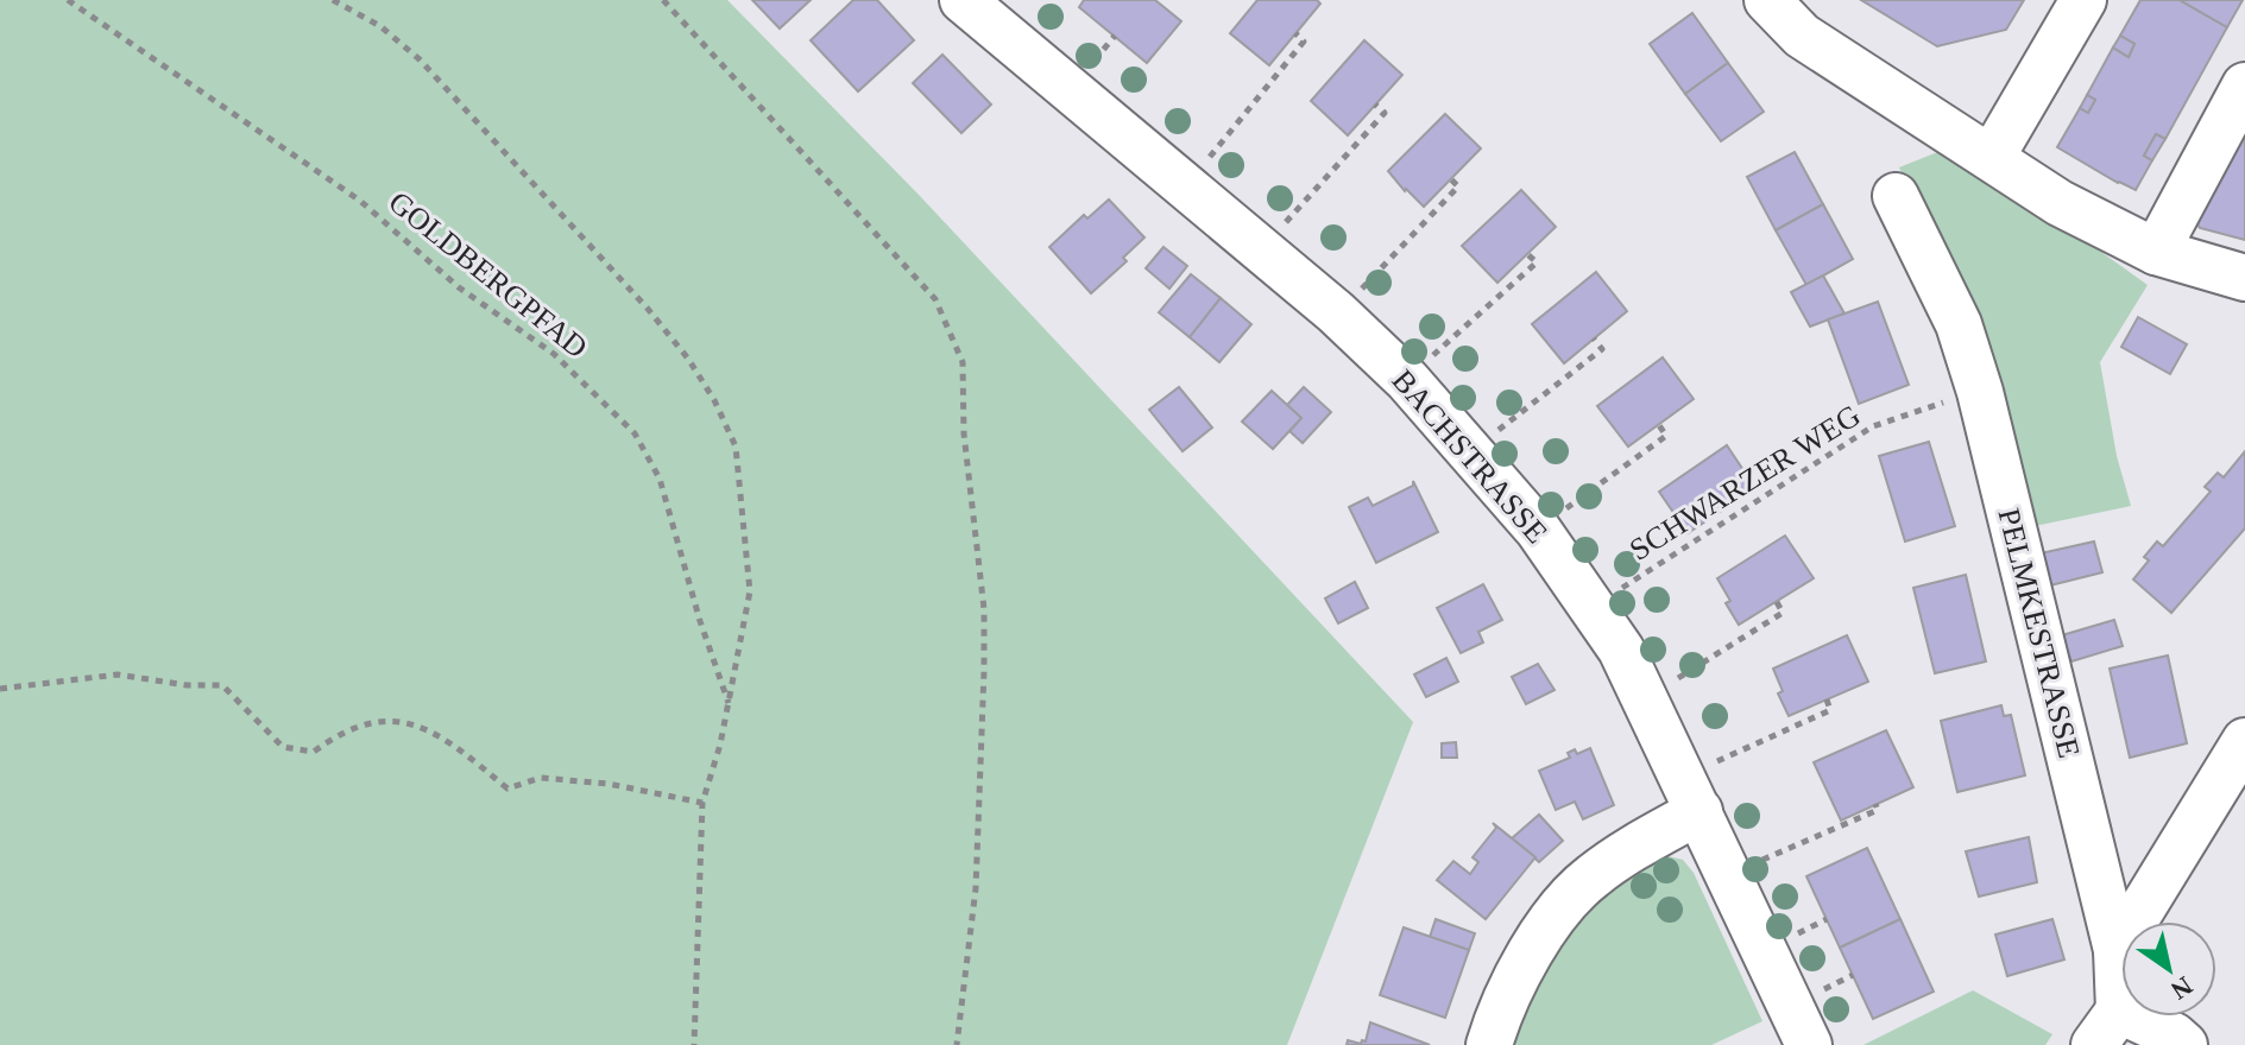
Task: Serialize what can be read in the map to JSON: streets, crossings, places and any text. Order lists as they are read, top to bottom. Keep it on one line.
{"streets":{"street":["BACHSTRASSE","PELMKESTRASSE"],"path":["GOLDBERGPFAD","SCHWARZER WEG"]},"crossings":[["BACHSTRASSE","SCHWARZER WEG"],["SCHWARZER WEG","PELMKESTRASSE"]],"north":"bottom right"}
